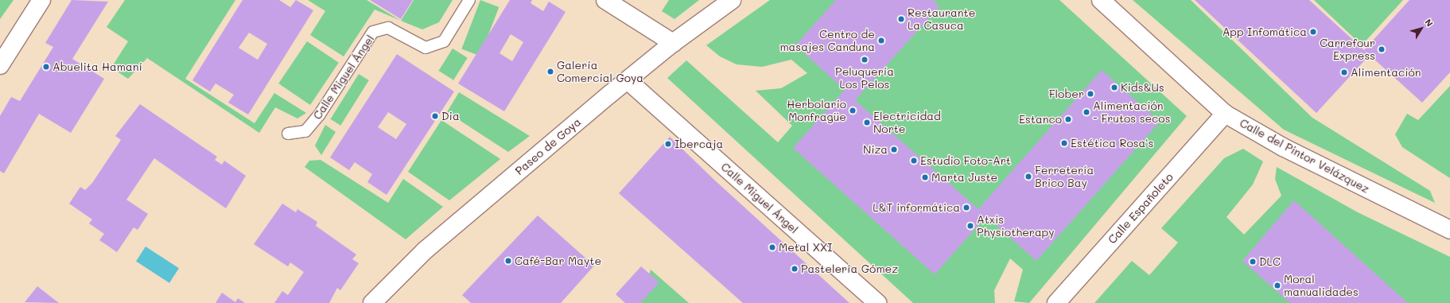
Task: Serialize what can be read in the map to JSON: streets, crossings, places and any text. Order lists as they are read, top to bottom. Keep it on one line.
{"streets":{"street":["Calle Miguel Ángel","Paseo de Goya","Calle del Pintor Velázquez","Calle Españoleto"]},"crossings":[["Calle Miguel Ángel","Paseo de Goya"],["Calle del Pintor Velázquez","Calle Españoleto"]],"places":["Restaurante La Casuca","App Infomática","Centro de masajes Canduna","Carrefour Express","Peluquería Los Pelos","Abuelita Hamaní","Galería Comercial Goya","Alimentación","Kids&Us","Flober","Herbolario Monfragüe","Alimentación - Frutos secos","Dia","Estanco","Electricidad Norte","Estética Rosa's","Ibercaja","Niza","Estudio Foto-Art","Ferretería Brico Bay","Marta Juste","L&T informática","Atxis Physiotherapy","Metal XXI","Café-Bar Mayte","DLC","Pastelería Gómez","Moral manualidades"],"north":"top right"}
